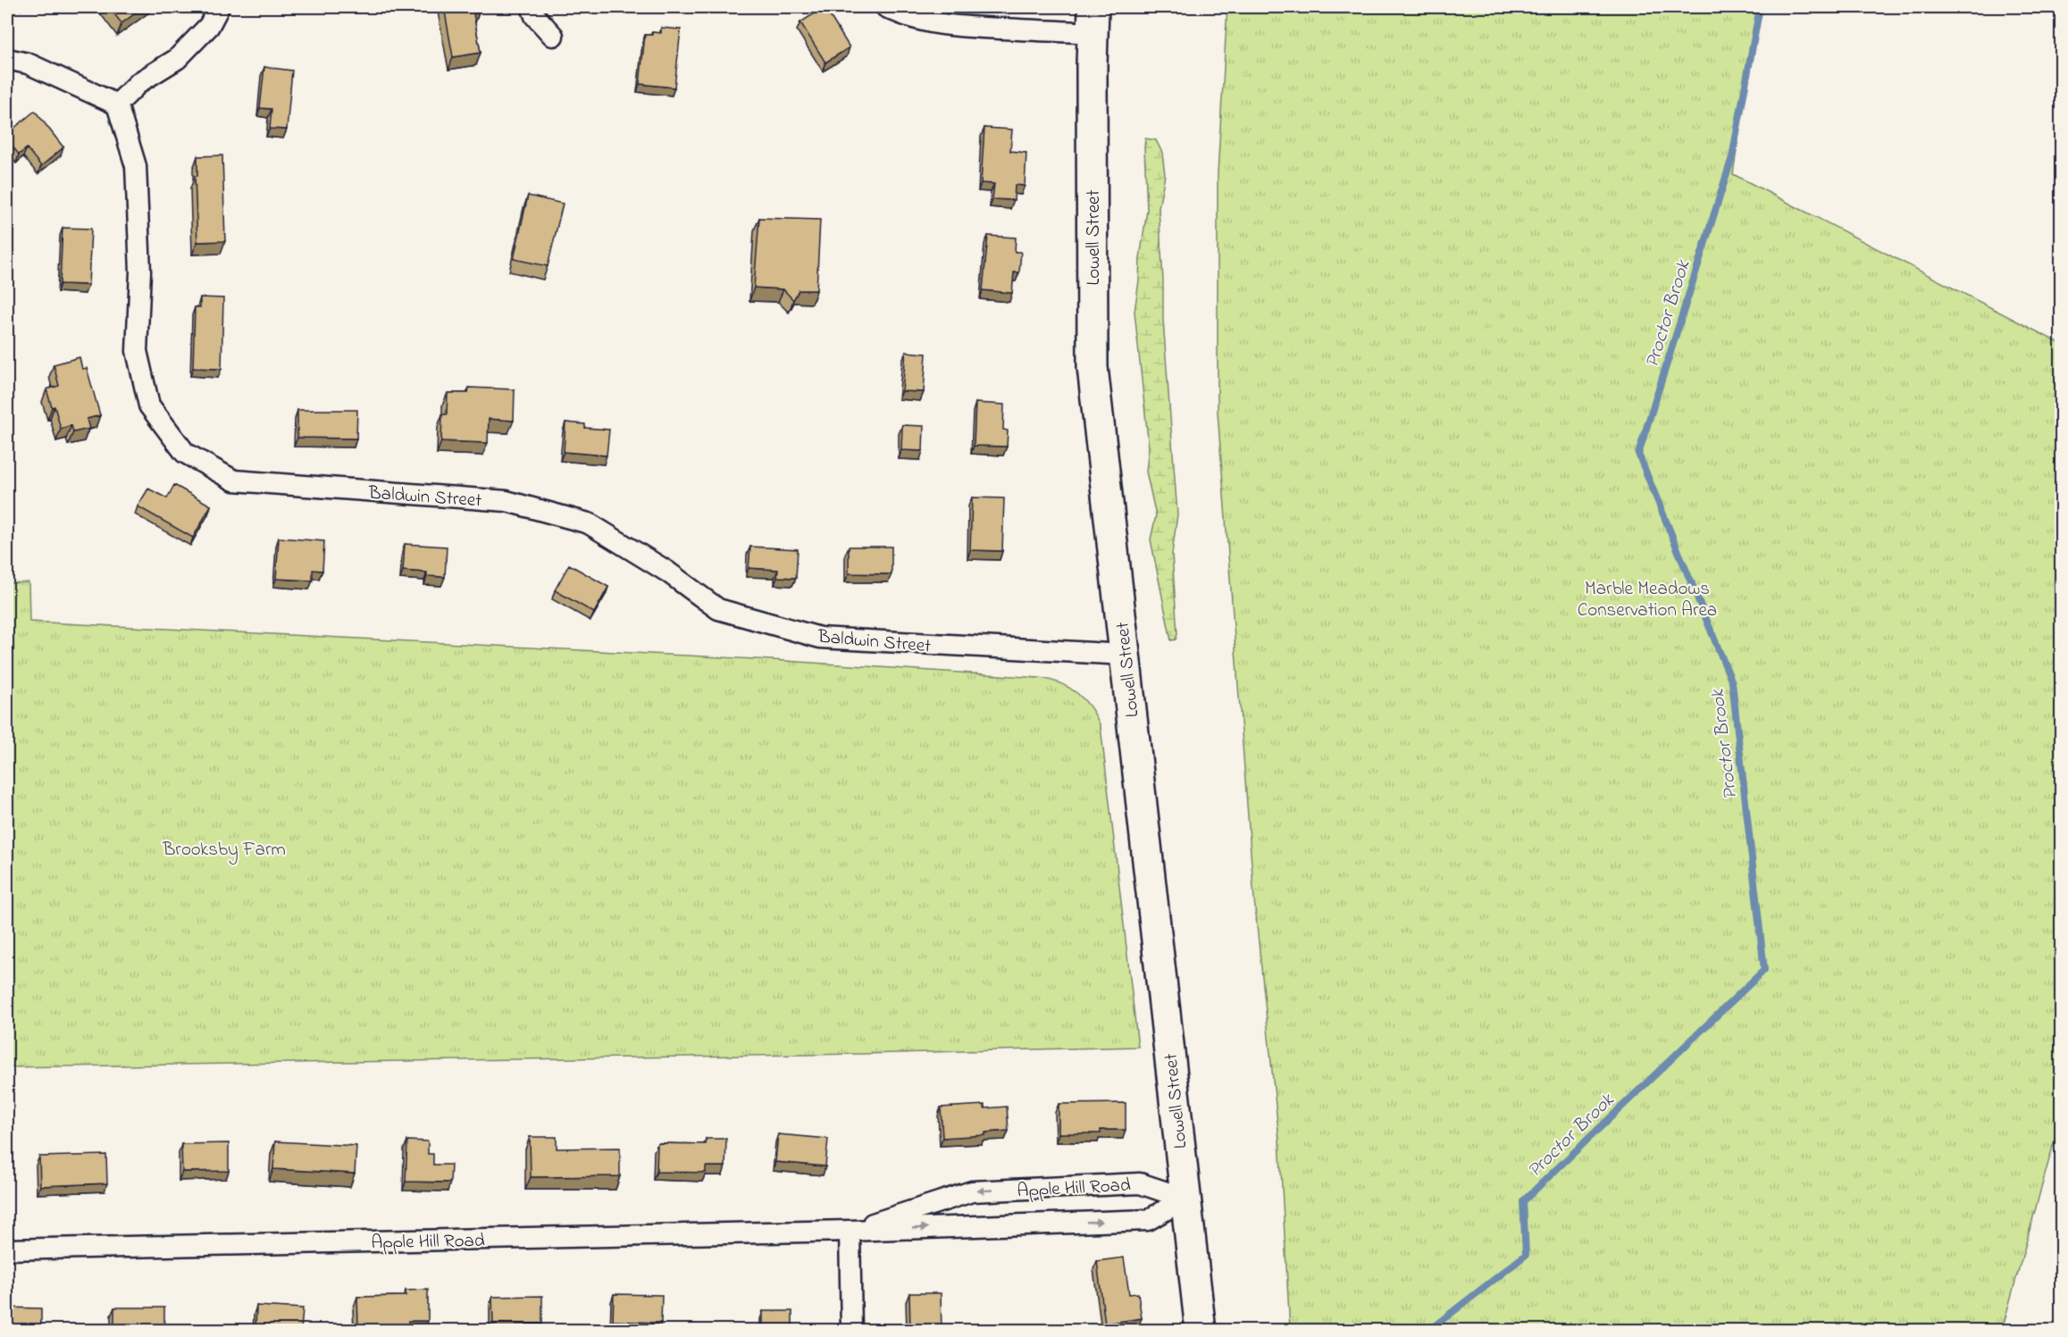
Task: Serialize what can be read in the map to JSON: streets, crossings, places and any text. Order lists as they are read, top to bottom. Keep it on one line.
{"streets":{"main road":["Lowell Street"],"street":["Baldwin Street","Apple Hill Road"]},"crossings":[["Lowell Street","Baldwin Street"],["Lowell Street","Apple Hill Road"]],"water":["Proctor Brook"],"parks":["Marble Meadows Conservation Area","Brooksby Farm"]}
